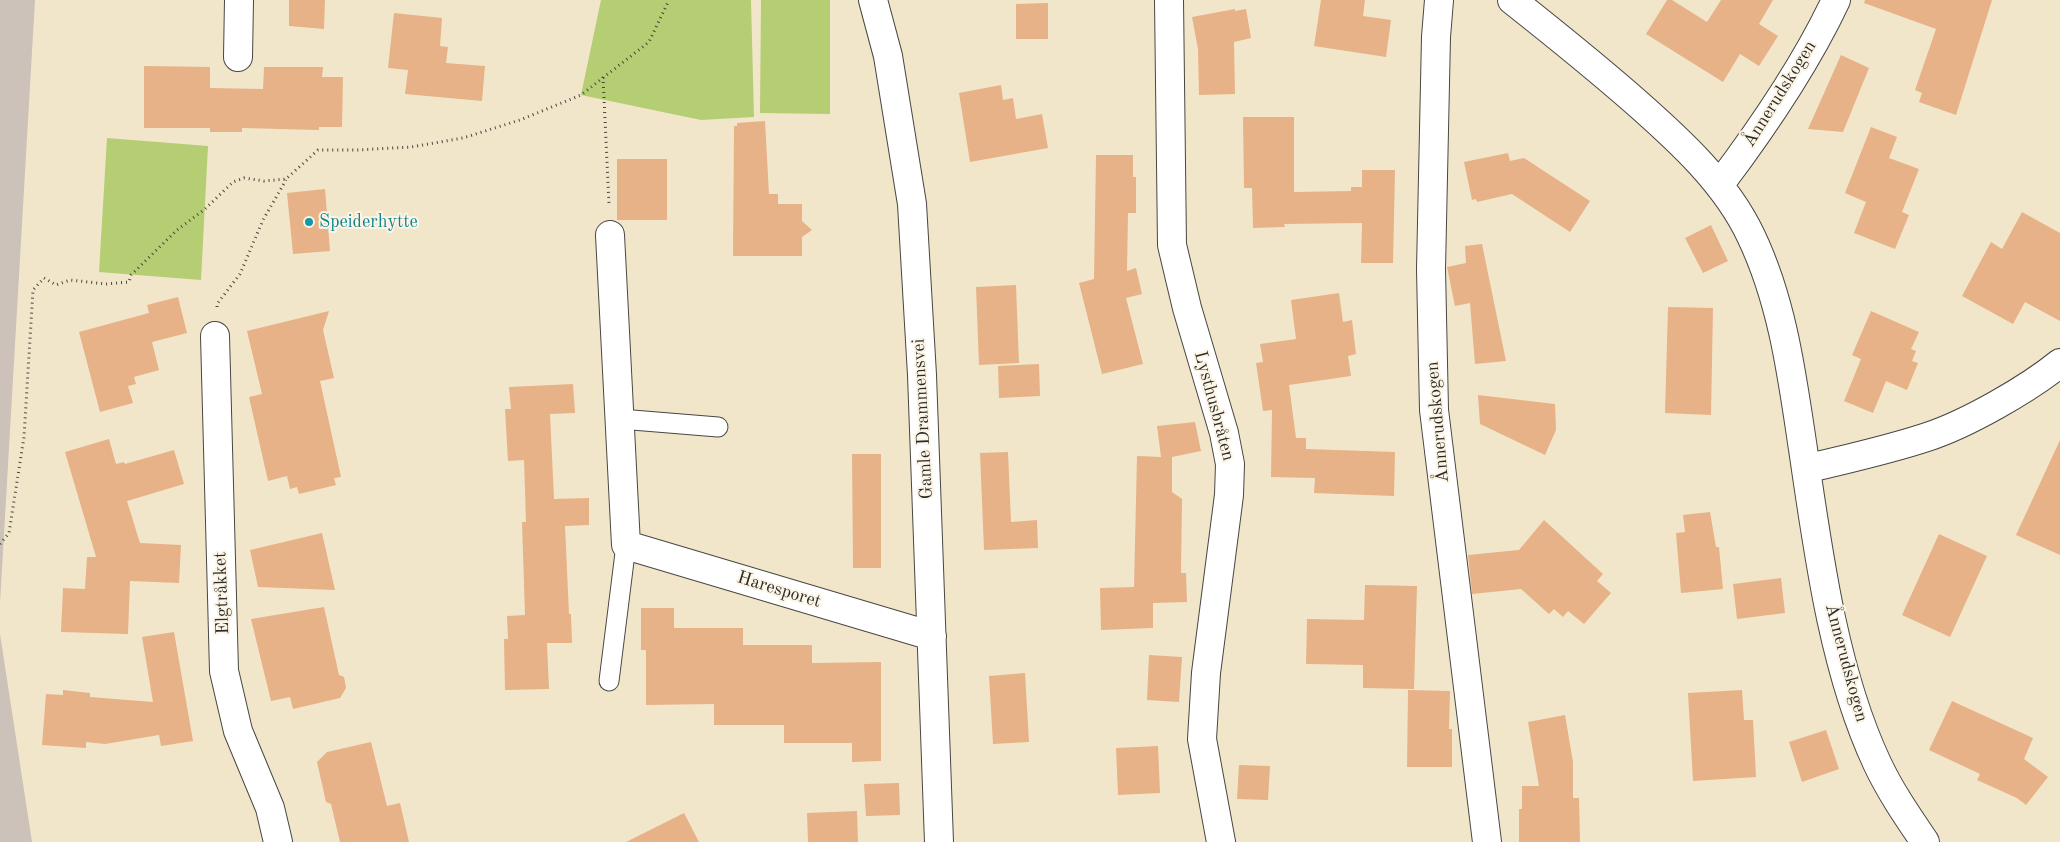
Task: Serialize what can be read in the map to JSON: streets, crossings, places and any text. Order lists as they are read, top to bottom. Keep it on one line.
{"streets":{"street":["Ånnerudskogen","Lysthusbråten","Gamle Drammensvei","Haresporet","Elgtråkket"]},"crossings":[["Gamle Drammensvei","Haresporet"]],"places":["Speiderhytte"]}
